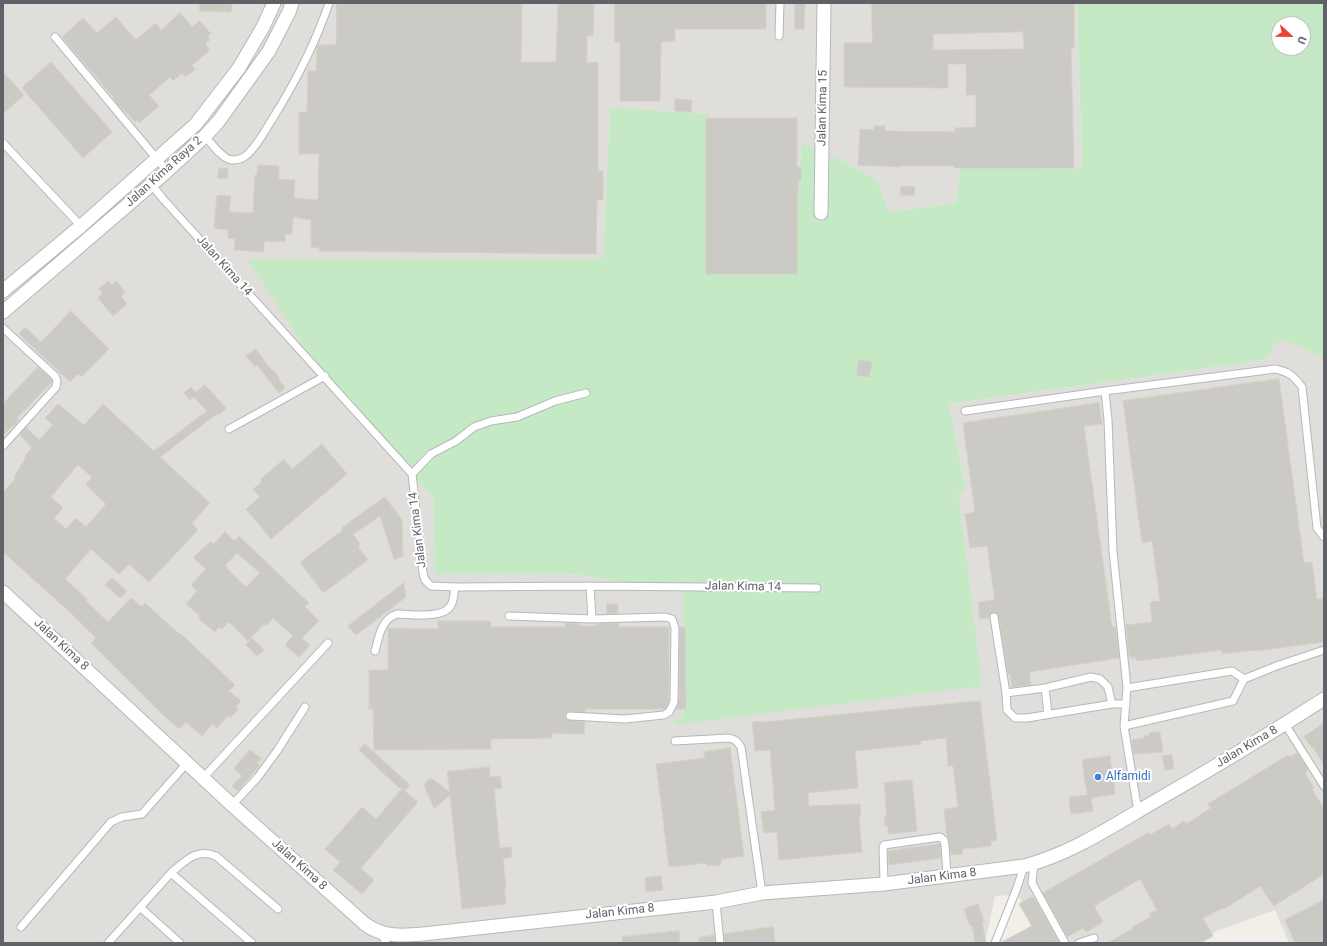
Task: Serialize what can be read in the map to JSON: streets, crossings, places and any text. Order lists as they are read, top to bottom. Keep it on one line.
{"streets":{"street":["Jalan Kima 15","Jalan Kima Raya 2","Jalan Kima 8"],"lane":["Jalan Kima 14"]},"crossings":[["Jalan Kima Raya 2","Jalan Kima 14"]],"places":["Alfamidi"],"north":"right"}
